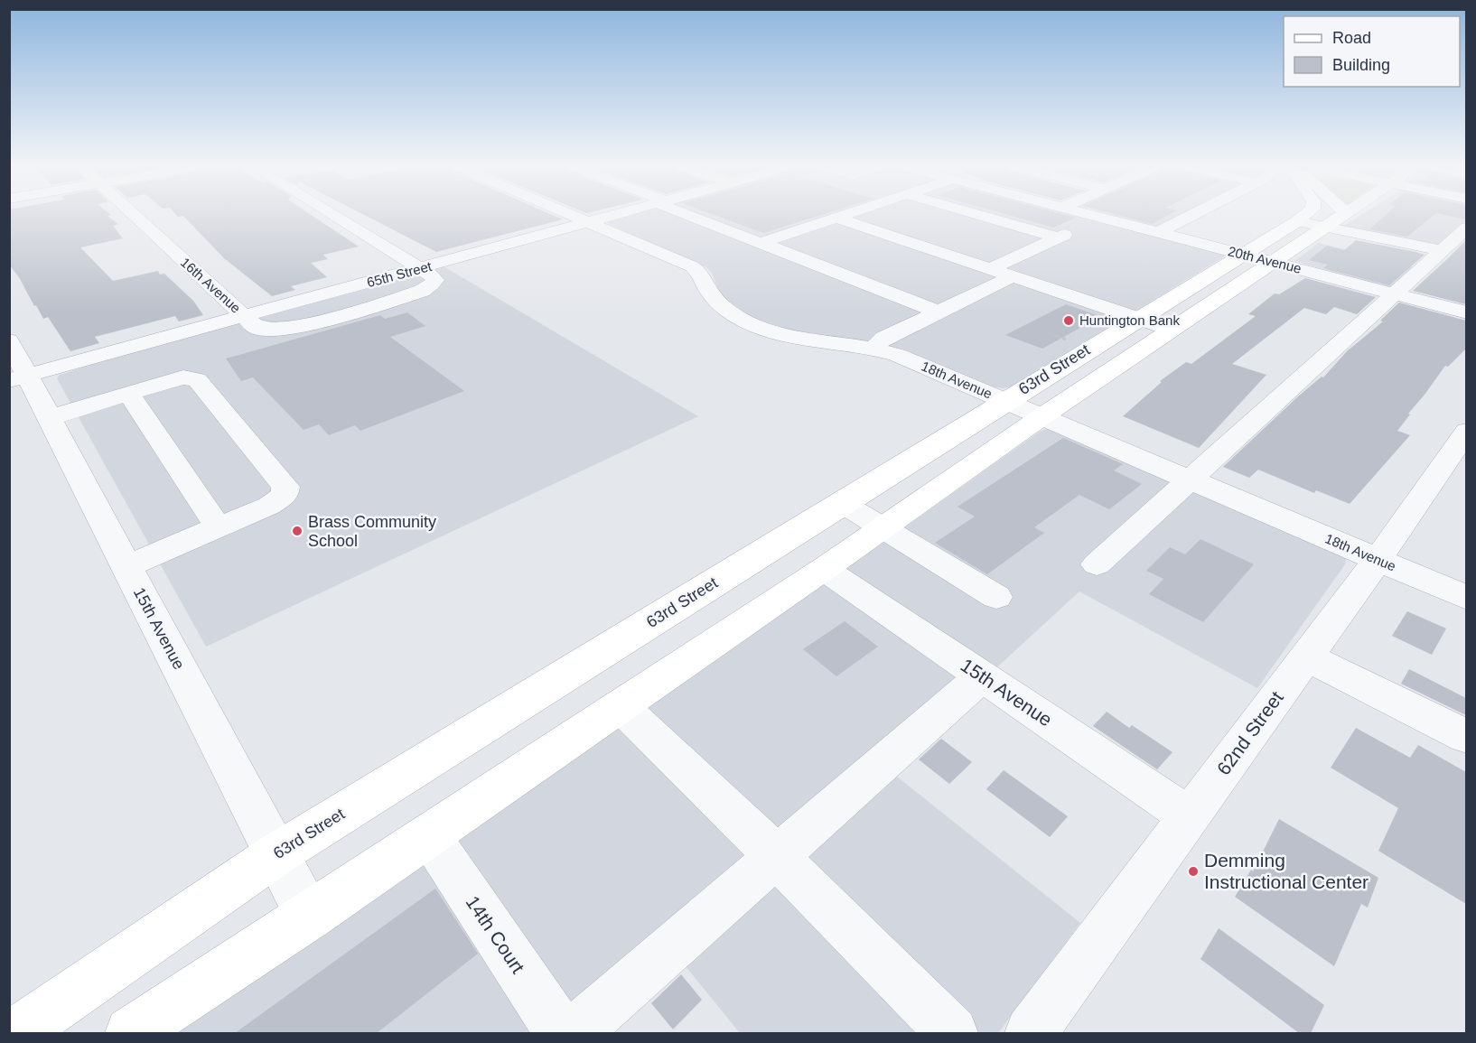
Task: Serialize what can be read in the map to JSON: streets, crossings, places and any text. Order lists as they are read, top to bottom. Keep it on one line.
{"streets":{"main road":["63rd Street"],"street":["20th Avenue","65th Street","16th Avenue","18th Avenue","15th Avenue","62nd Street","14th Court"]},"crossings":[["20th Avenue","63rd Street"],["65th Street","16th Avenue"],["65th Street","18th Avenue"],["63rd Street","18th Avenue"],["63rd Street","15th Avenue"],["63rd Street","14th Court"],["18th Avenue","62nd Street"],["15th Avenue","62nd Street"]],"places":["Huntington Bank","Brass Community School","Demming Instructional Center"],"legend":["Road","Building"]}
